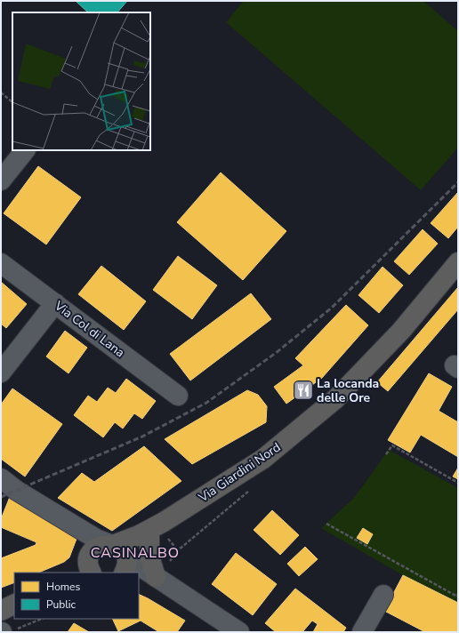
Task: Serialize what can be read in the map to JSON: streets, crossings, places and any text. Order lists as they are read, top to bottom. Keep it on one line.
{"streets":{"main road":["Via Giardini Nord"],"street":["Via Col di Lana"]},"districts":["CASINALBO"],"places":{"restaurant":["La locanda delle Ore"]},"legend":["Homes","Public"]}
